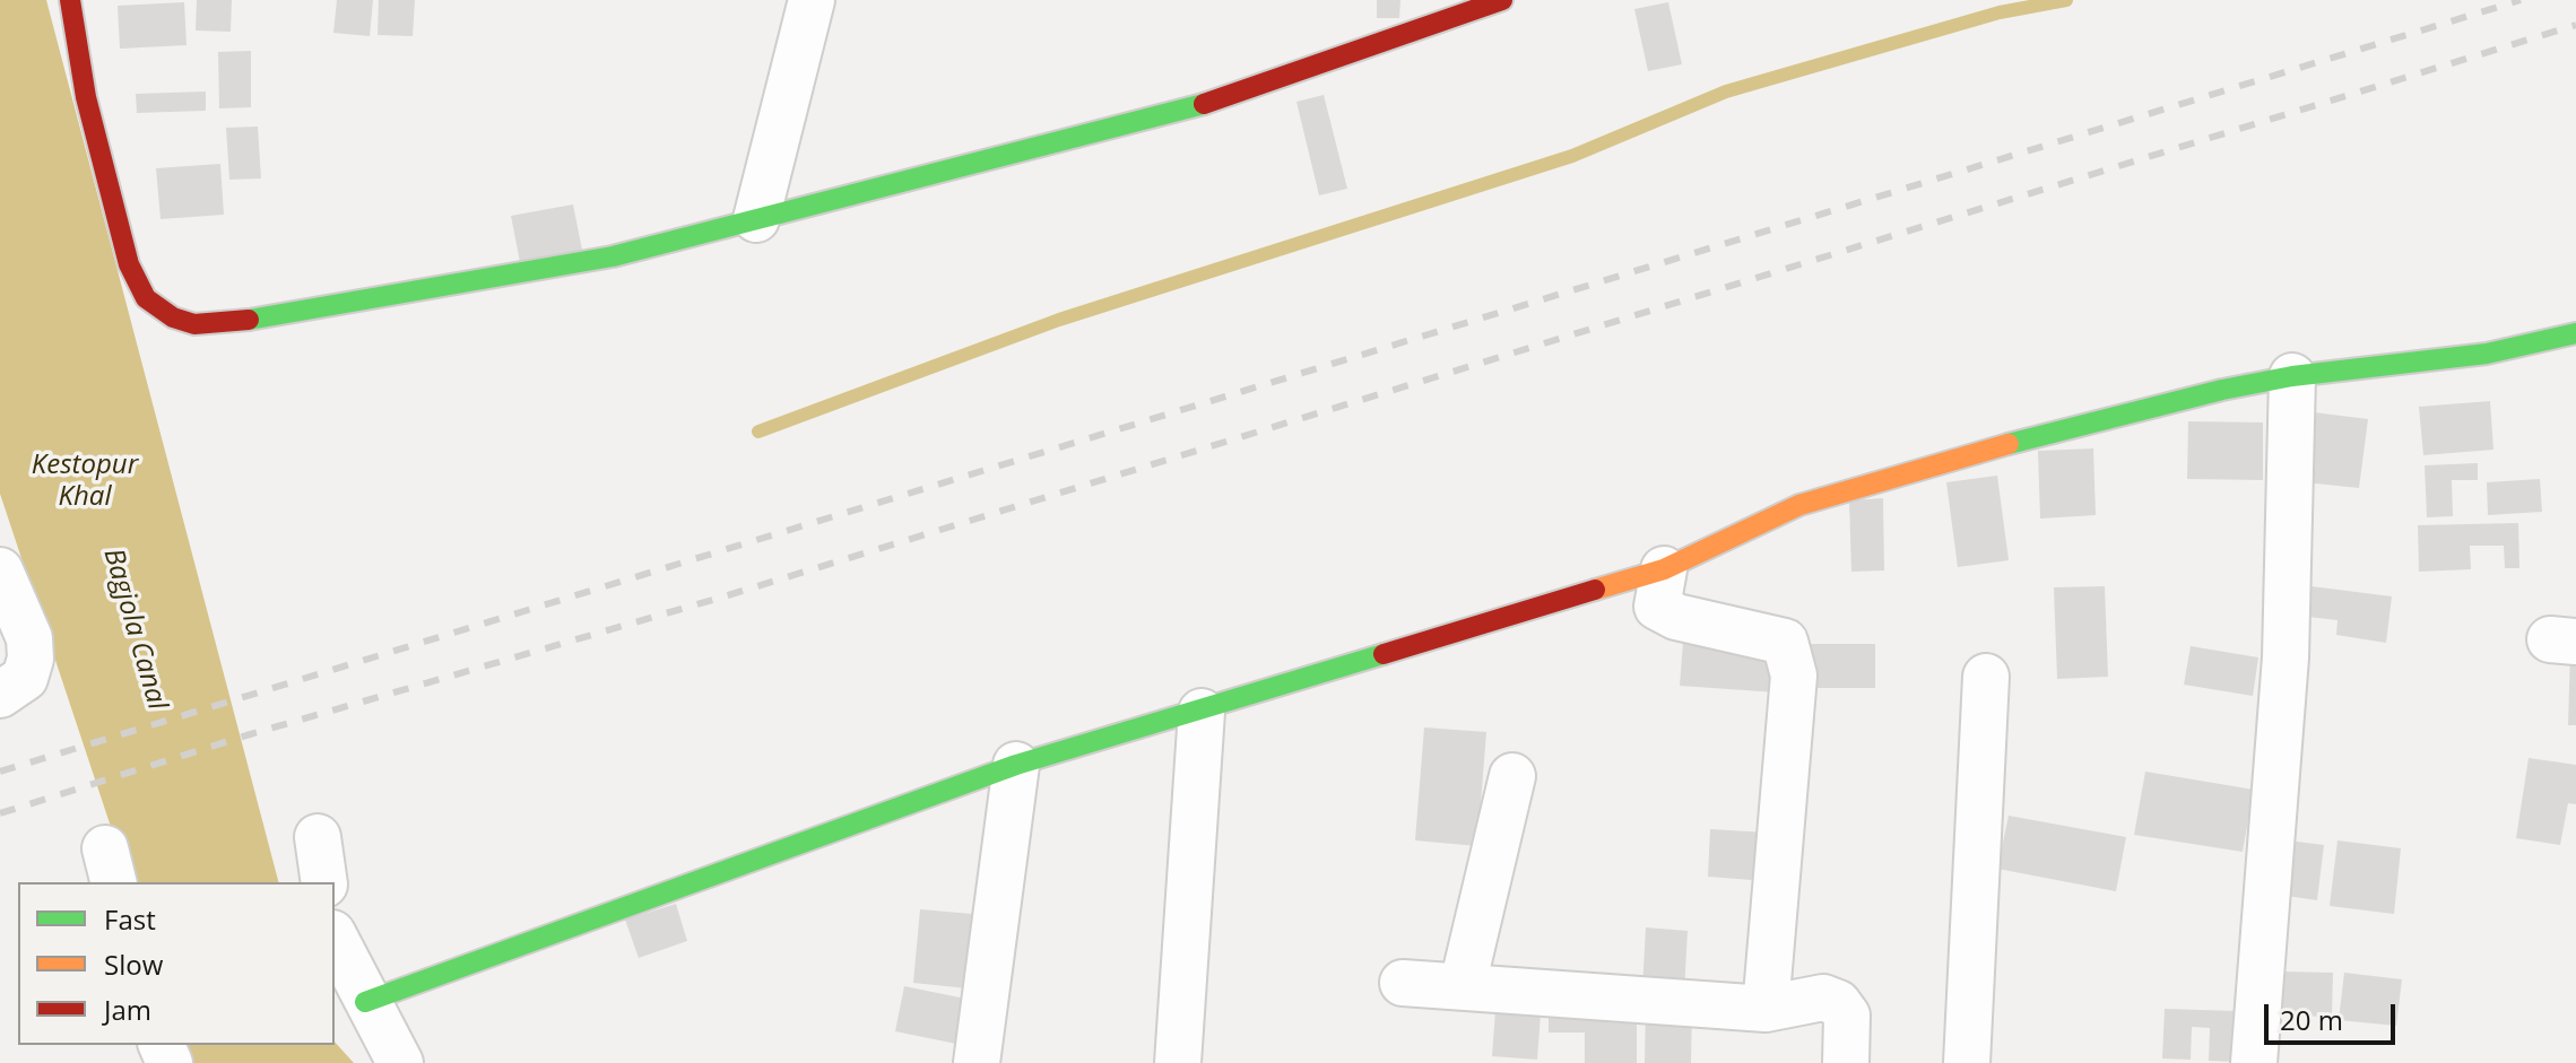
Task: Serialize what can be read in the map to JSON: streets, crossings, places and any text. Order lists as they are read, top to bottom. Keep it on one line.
{"water":["Kestopur Khal","Bagjola Canal"],"legend":["Fast","Slow","Jam"],"scale_bar":"20 m"}
